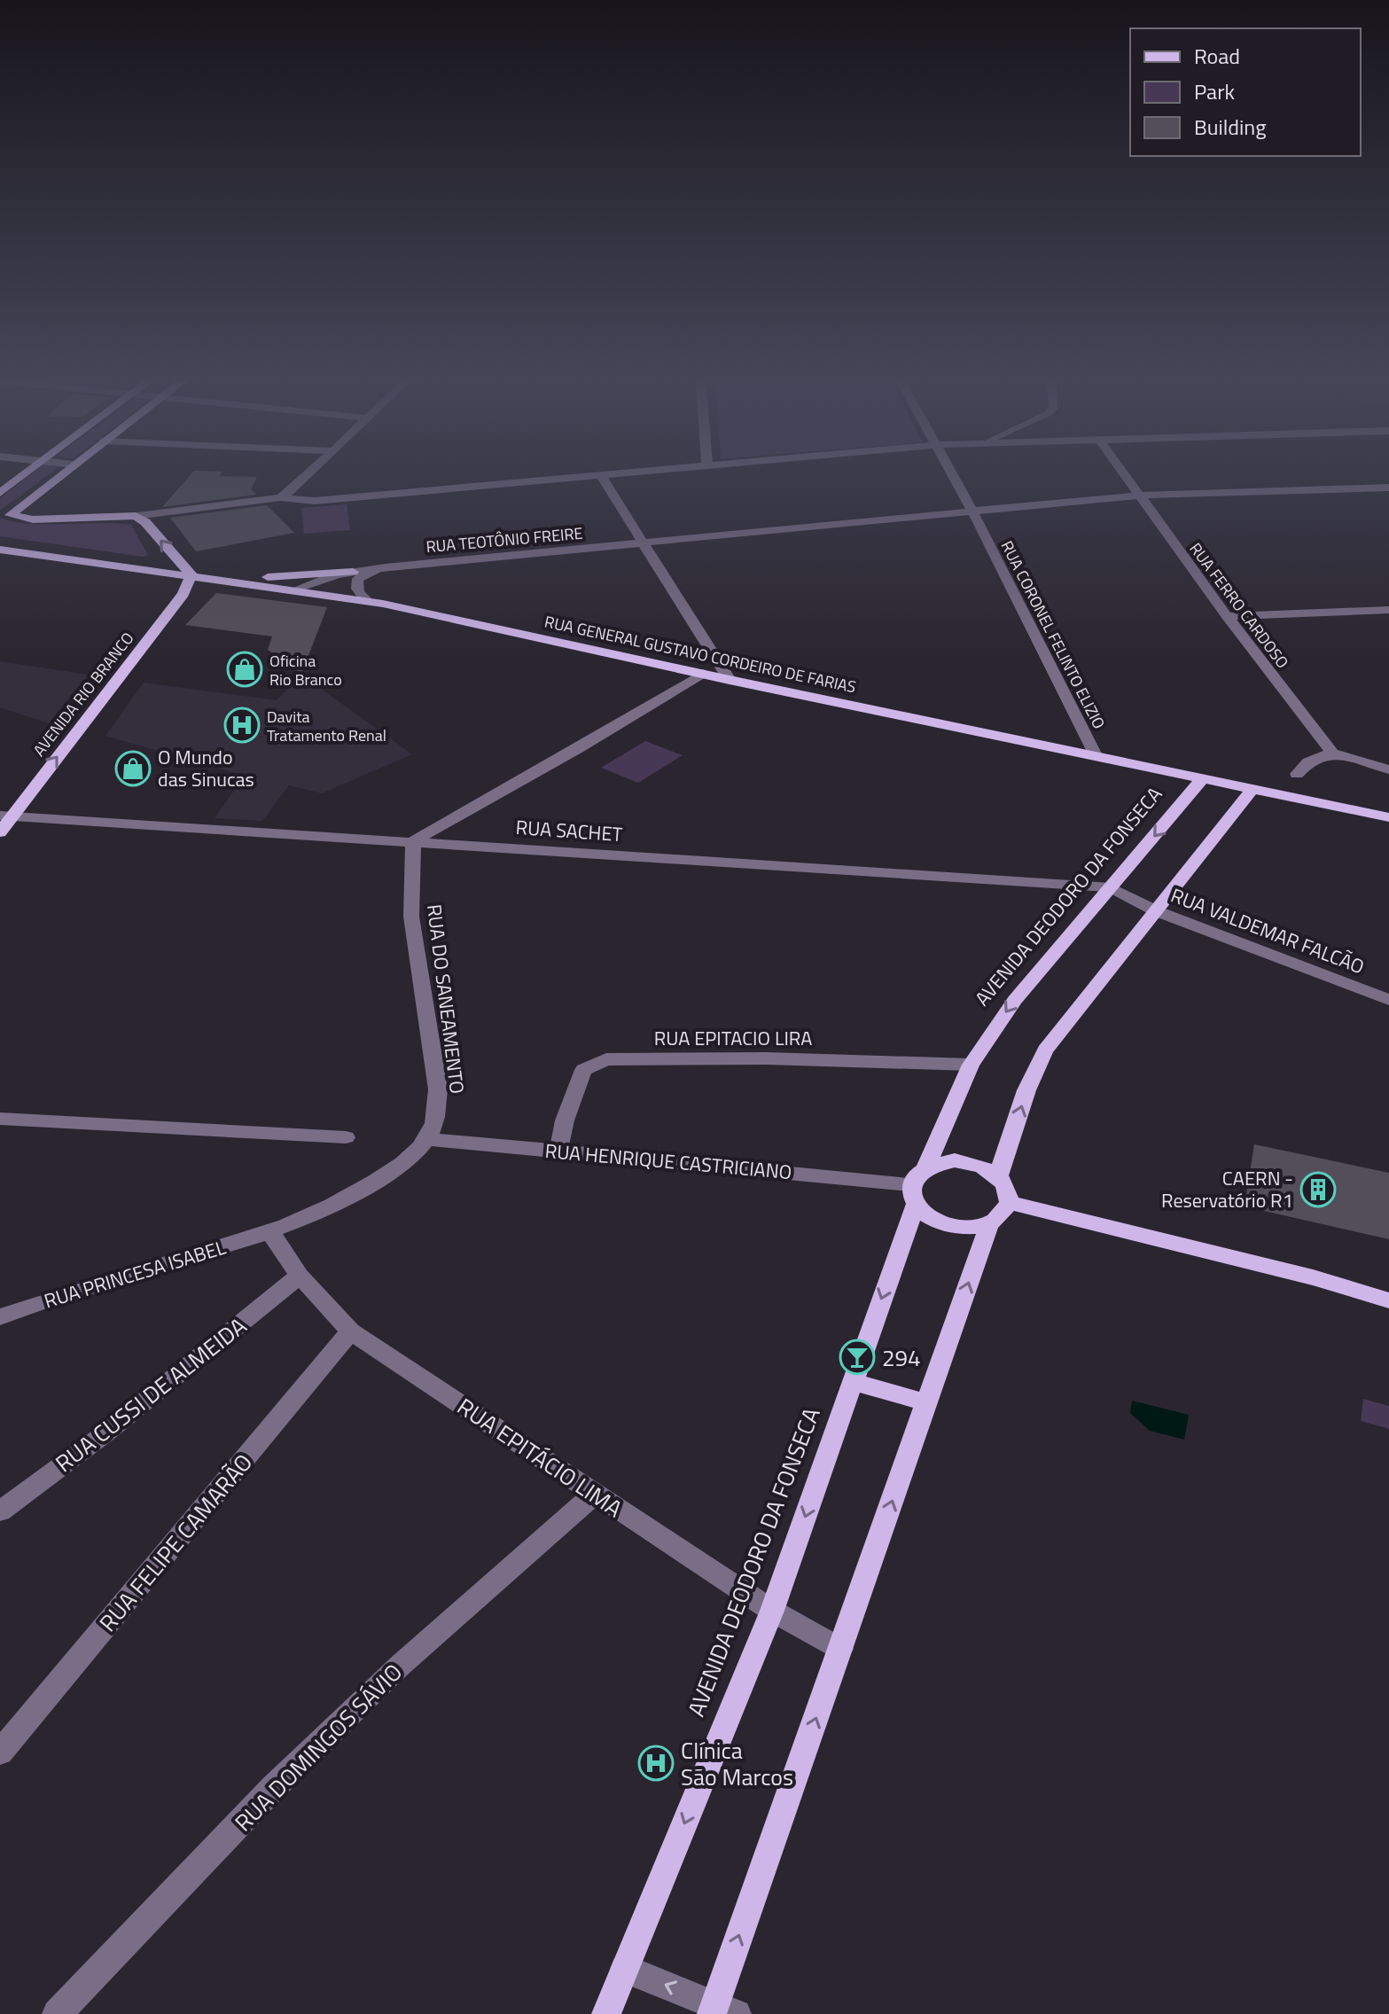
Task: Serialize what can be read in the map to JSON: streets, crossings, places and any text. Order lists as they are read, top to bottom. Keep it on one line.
{"streets":{"main road":["RUA GENERAL GUSTAVO CORDEIRO DE FARIAS","AVENIDA RIO BRANCO","AVENIDA DEODORO DA FONSECA"],"street":["RUA TEOTÔNIO FREIRE","RUA FERRO CARDOSO","RUA CORONEL FELINTO ELIZIO","RUA SACHET","RUA VALDEMAR FALCÃO","RUA DO SANEAMENTO","RUA EPITACIO LIRA","RUA HENRIQUE CASTRICIANO","RUA PRINCESA ISABEL","RUA CUSSI DE ALMEIDA","RUA EPITÁCIO LIMA","RUA FELIPE CAMARÃO","RUA DOMINGOS SÁVIO"]},"crossings":[["RUA TEOTÔNIO FREIRE","RUA FERRO CARDOSO"],["RUA TEOTÔNIO FREIRE","RUA CORONEL FELINTO ELIZIO"],["RUA TEOTÔNIO FREIRE","RUA GENERAL GUSTAVO CORDEIRO DE FARIAS"],["RUA CORONEL FELINTO ELIZIO","RUA GENERAL GUSTAVO CORDEIRO DE FARIAS"],["RUA GENERAL GUSTAVO CORDEIRO DE FARIAS","AVENIDA RIO BRANCO"],["RUA GENERAL GUSTAVO CORDEIRO DE FARIAS","AVENIDA DEODORO DA FONSECA"],["AVENIDA RIO BRANCO","RUA SACHET"],["RUA SACHET","AVENIDA DEODORO DA FONSECA"],["RUA SACHET","RUA VALDEMAR FALCÃO"],["RUA SACHET","RUA DO SANEAMENTO"],["AVENIDA DEODORO DA FONSECA","RUA EPITACIO LIRA"],["AVENIDA DEODORO DA FONSECA","RUA HENRIQUE CASTRICIANO"],["AVENIDA DEODORO DA FONSECA","RUA EPITÁCIO LIMA"],["RUA DO SANEAMENTO","RUA HENRIQUE CASTRICIANO"],["RUA DO SANEAMENTO","RUA PRINCESA ISABEL"],["RUA DO SANEAMENTO","RUA EPITÁCIO LIMA"],["RUA EPITACIO LIRA","RUA HENRIQUE CASTRICIANO"],["RUA PRINCESA ISABEL","RUA EPITÁCIO LIMA"],["RUA CUSSI DE ALMEIDA","RUA EPITÁCIO LIMA"],["RUA EPITÁCIO LIMA","RUA FELIPE CAMARÃO"],["RUA EPITÁCIO LIMA","RUA DOMINGOS SÁVIO"]],"one_way":["AVENIDA RIO BRANCO"],"places":{"shop":["Oficina Rio Branco","O Mundo das Sinucas"],"hospital":["Davita Tratamento Renal","Clínica São Marcos"],"building":["CAERN - Reservatório R1"],"bar":["294"]},"legend":["Road","Park","Building"]}
